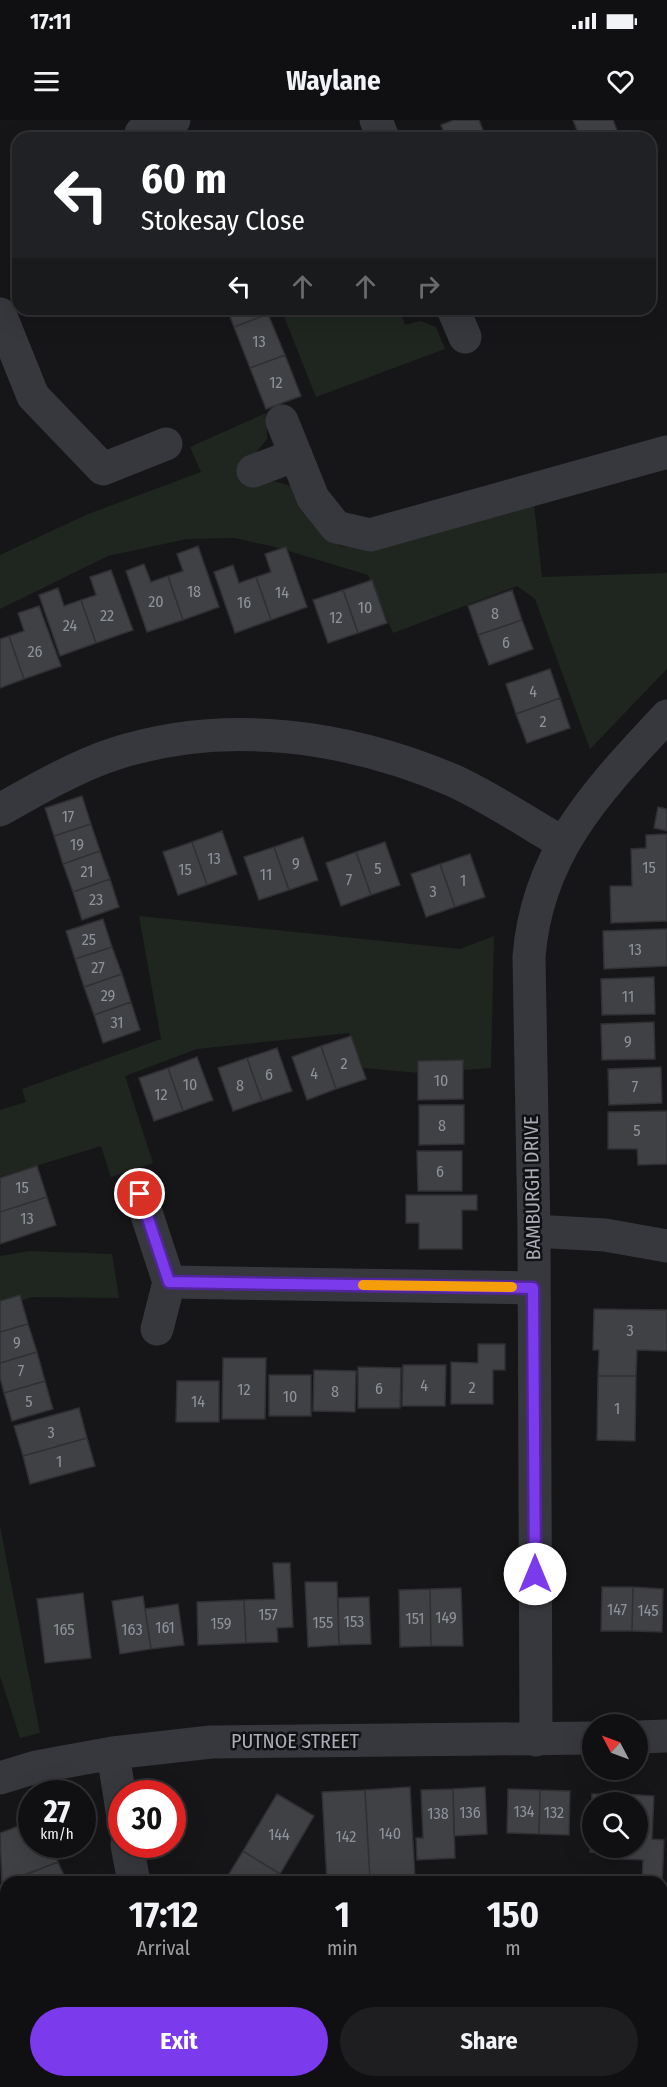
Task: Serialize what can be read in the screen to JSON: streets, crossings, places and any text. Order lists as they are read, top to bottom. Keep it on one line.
{"streets":{"street":["BAMBURGH DRIVE","PUTNOE STREET"]},"crossings":[["BAMBURGH DRIVE","PUTNOE STREET"]],"house_numbers":["13","12","18","14","20","16","10","8","22","12","24","6","26","4","2","17","19","13","9","15","5","15","21","11","7","1","3","23","25","13","27","29","11","31","9","2","4","6","10","10","8","7","12","8","5","6","15","13","3","9","7","4","2","6","12","8","10","5","14","1","3","1","147","145","157","149","151","153","155","159","161","165","163","134","136","132","138","140","144","142"],"north":"top left","page":{"status":"17:11","header":"Waylane","turn":["60 m","Stokesay Close"],"speed":"27 km/h","limit":"30","eta":["17:12","Arrival","1","min","150","m"],"buttons":["Exit","Share"]}}
